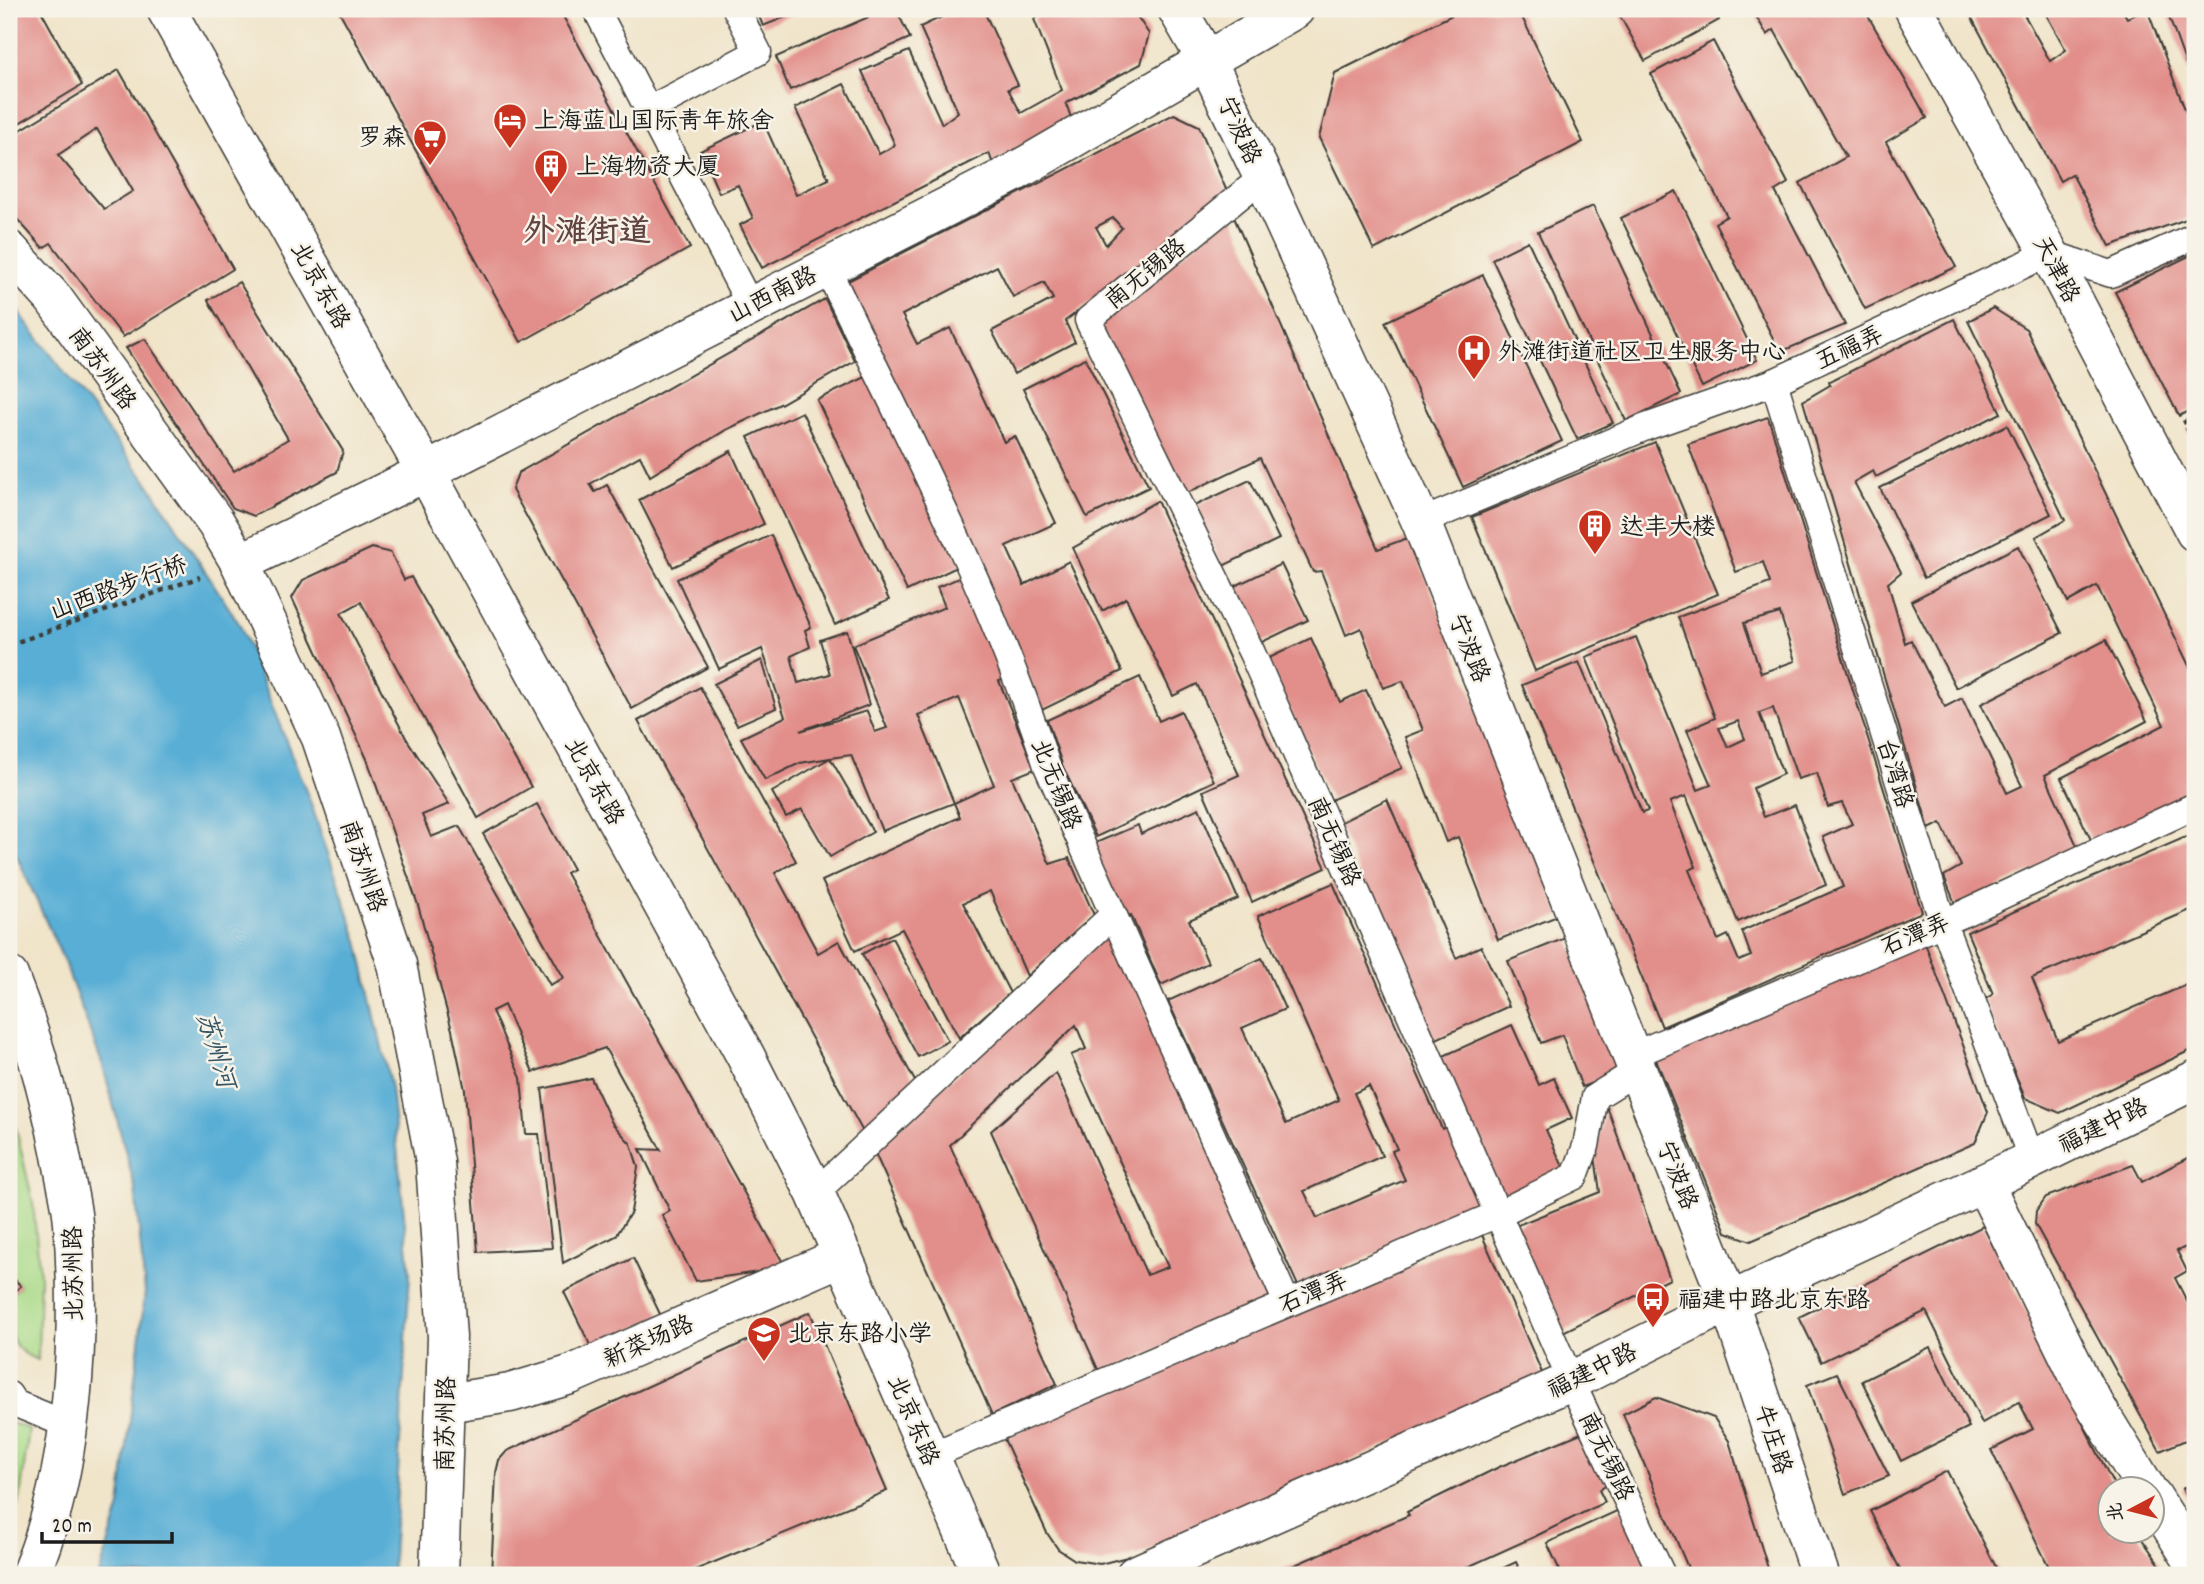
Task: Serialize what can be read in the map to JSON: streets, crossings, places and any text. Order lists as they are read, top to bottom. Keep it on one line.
{"streets":{"street":["宁波路","天津路","北京东路","山西南路","南苏州路","福建中路","北苏州路","新菜场路","牛庄路"],"lane":["南无锡路","五福弄","台湾路","北无锡路","石潭弄"],"path":["山西路步行桥"]},"crossings":[["宁波路","南无锡路"],["宁波路","山西南路"],["宁波路","五福弄"],["宁波路","石潭弄"],["宁波路","福建中路"],["宁波路","牛庄路"],["天津路","五福弄"],["南无锡路","石潭弄"],["南无锡路","福建中路"],["北京东路","山西南路"],["北京东路","石潭弄"],["北京东路","新菜场路"],["山西南路","南苏州路"],["山西南路","山西路步行桥"],["山西南路","北无锡路"],["五福弄","台湾路"],["南苏州路","山西路步行桥"],["南苏州路","新菜场路"],["台湾路","石潭弄"],["台湾路","福建中路"],["北无锡路","石潭弄"],["福建中路","牛庄路"]],"districts":["外滩街道"],"water":["苏州河"],"places":{"hotel":["上海蓝山国际青年旅舍"],"supermarket":["罗森"],"building":["上海物资大厦","达丰大楼"],"hospital":["外滩街道社区卫生服务中心"],"bus stop":["福建中路北京东路"],"school or university":["北京东路小学"]},"scale_bar":"20 m","north":"left"}
